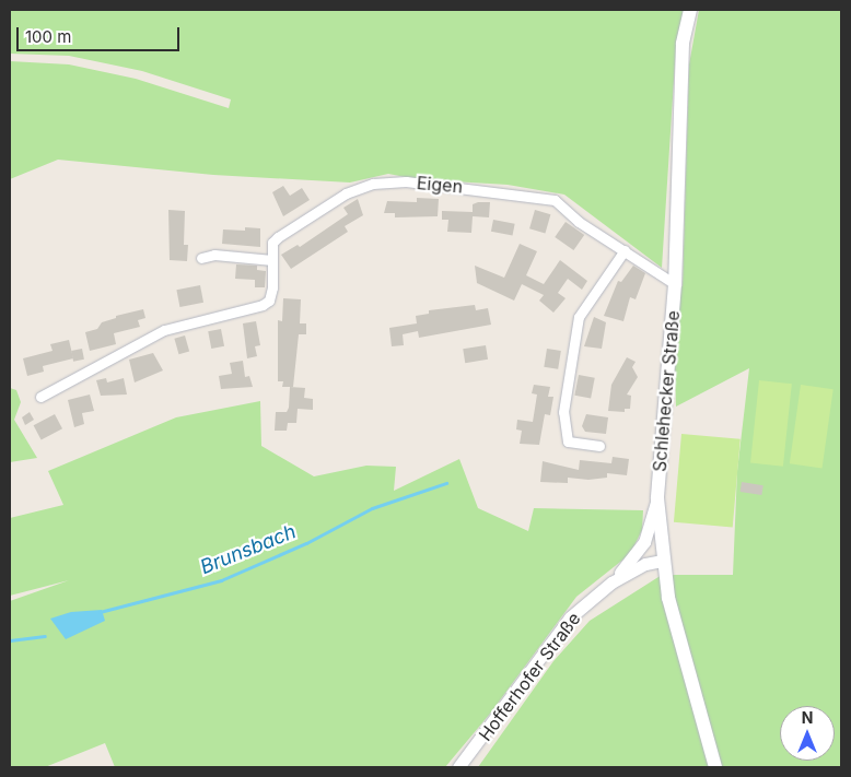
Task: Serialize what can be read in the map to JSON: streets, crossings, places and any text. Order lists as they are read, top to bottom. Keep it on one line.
{"streets":{"main road":["Schlehecker Straße"],"street":["Eigen","Hofferhofer Straße"]},"crossings":[["Eigen","Schlehecker Straße"],["Schlehecker Straße","Hofferhofer Straße"]],"water":["Brunsbach"],"scale_bar":"100 m","north":"top"}
